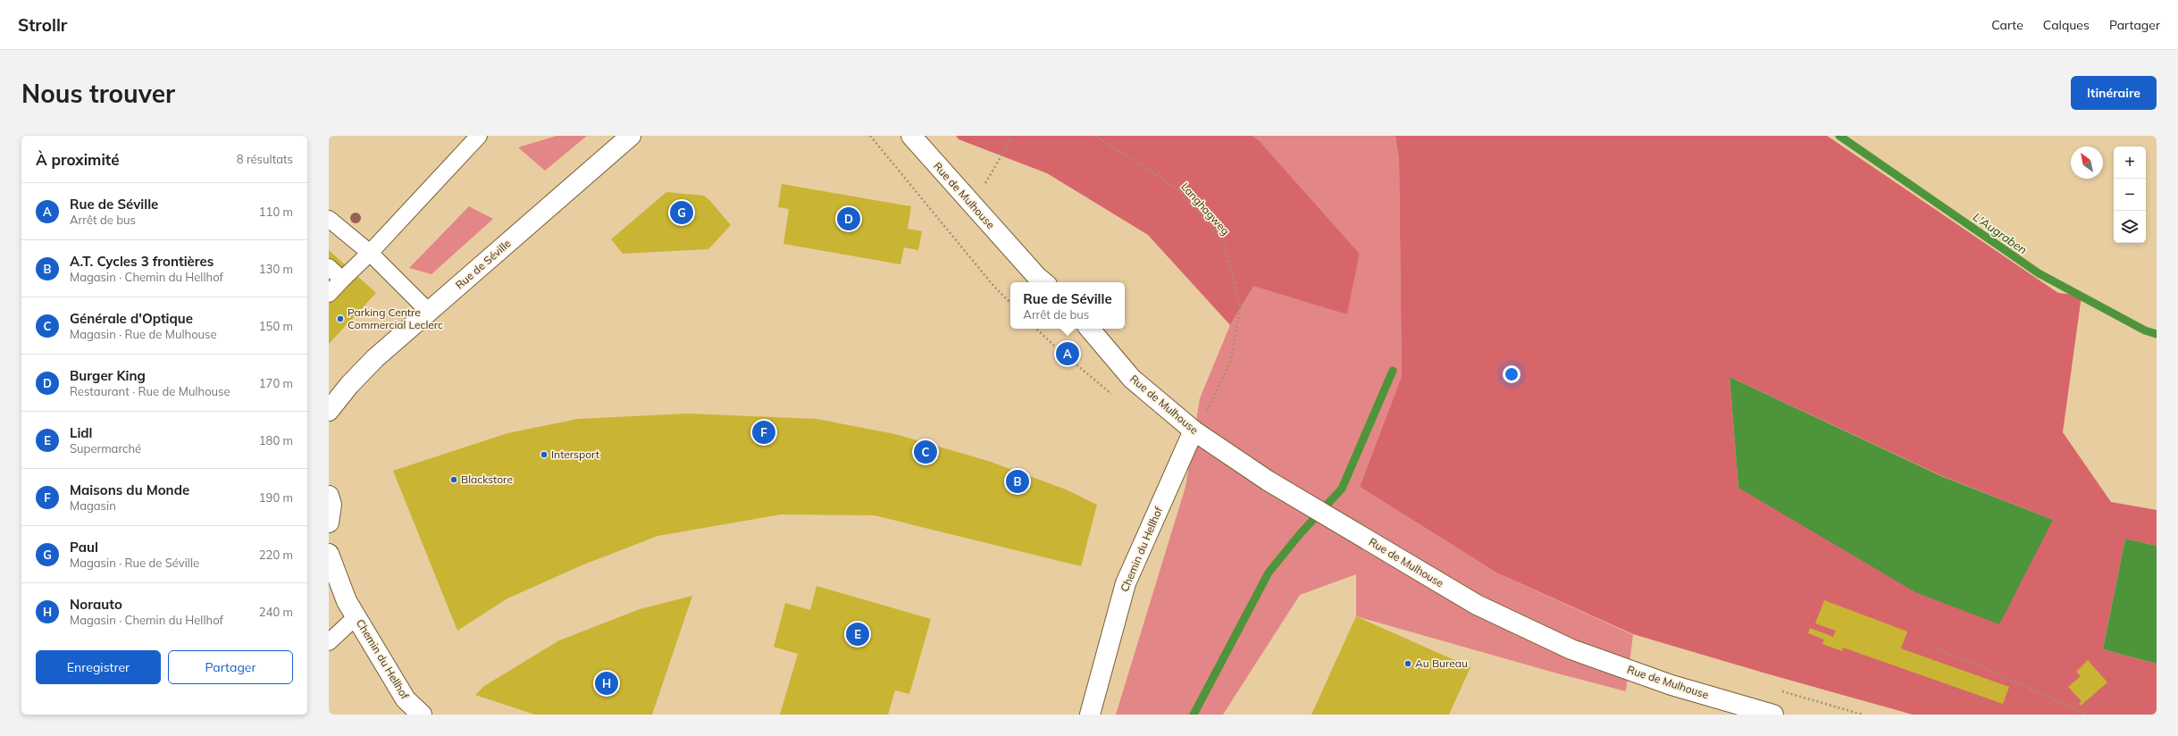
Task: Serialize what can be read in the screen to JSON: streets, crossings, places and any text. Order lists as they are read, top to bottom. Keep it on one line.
{"streets":{"main road":["Rue de Mulhouse","Rue de Séville","Chemin du Hellhof"],"path":["Langhagweg"]},"crossings":[["Rue de Mulhouse","Langhagweg"],["Rue de Mulhouse","Chemin du Hellhof"],["Langhagweg","Chemin du Hellhof"]],"water":["L'Augraben"],"places":["Parking Centre Commercial Leclerc","Intersport","Blackstore","Au Bureau"],"north":"top left","page":{"header":"Strollr","nav":["Carte","Calques","Partager"],"buttons":["Itinéraire",["Enregistrer","Partager"]],"title":"Nous trouver","heading":["À proximité","8 résultats"],"map_buttons":["+","−"],"list":[{"mark":"A","name":"Rue de Séville","note":"Arrêt de bus","value":"110 m"},{"mark":"B","name":"A.T. Cycles 3 frontières","note":"Magasin · Chemin du Hellhof","value":"130 m"},{"mark":"C","name":"Générale d'Optique","note":"Magasin · Rue de Mulhouse","value":"150 m"},{"mark":"D","name":"Burger King","note":"Restaurant · Rue de Mulhouse","value":"170 m"},{"mark":"E","name":"Lidl","note":"Supermarché","value":"180 m"},{"mark":"F","name":"Maisons du Monde","note":"Magasin","value":"190 m"},{"mark":"G","name":"Paul","note":"Magasin · Rue de Séville","value":"220 m"},{"mark":"H","name":"Norauto","note":"Magasin · Chemin du Hellhof","value":"240 m"}],"pins":["G","D","A","F","C","B","E","H"],"popup":["Rue de Séville","Arrêt de bus"]}}
